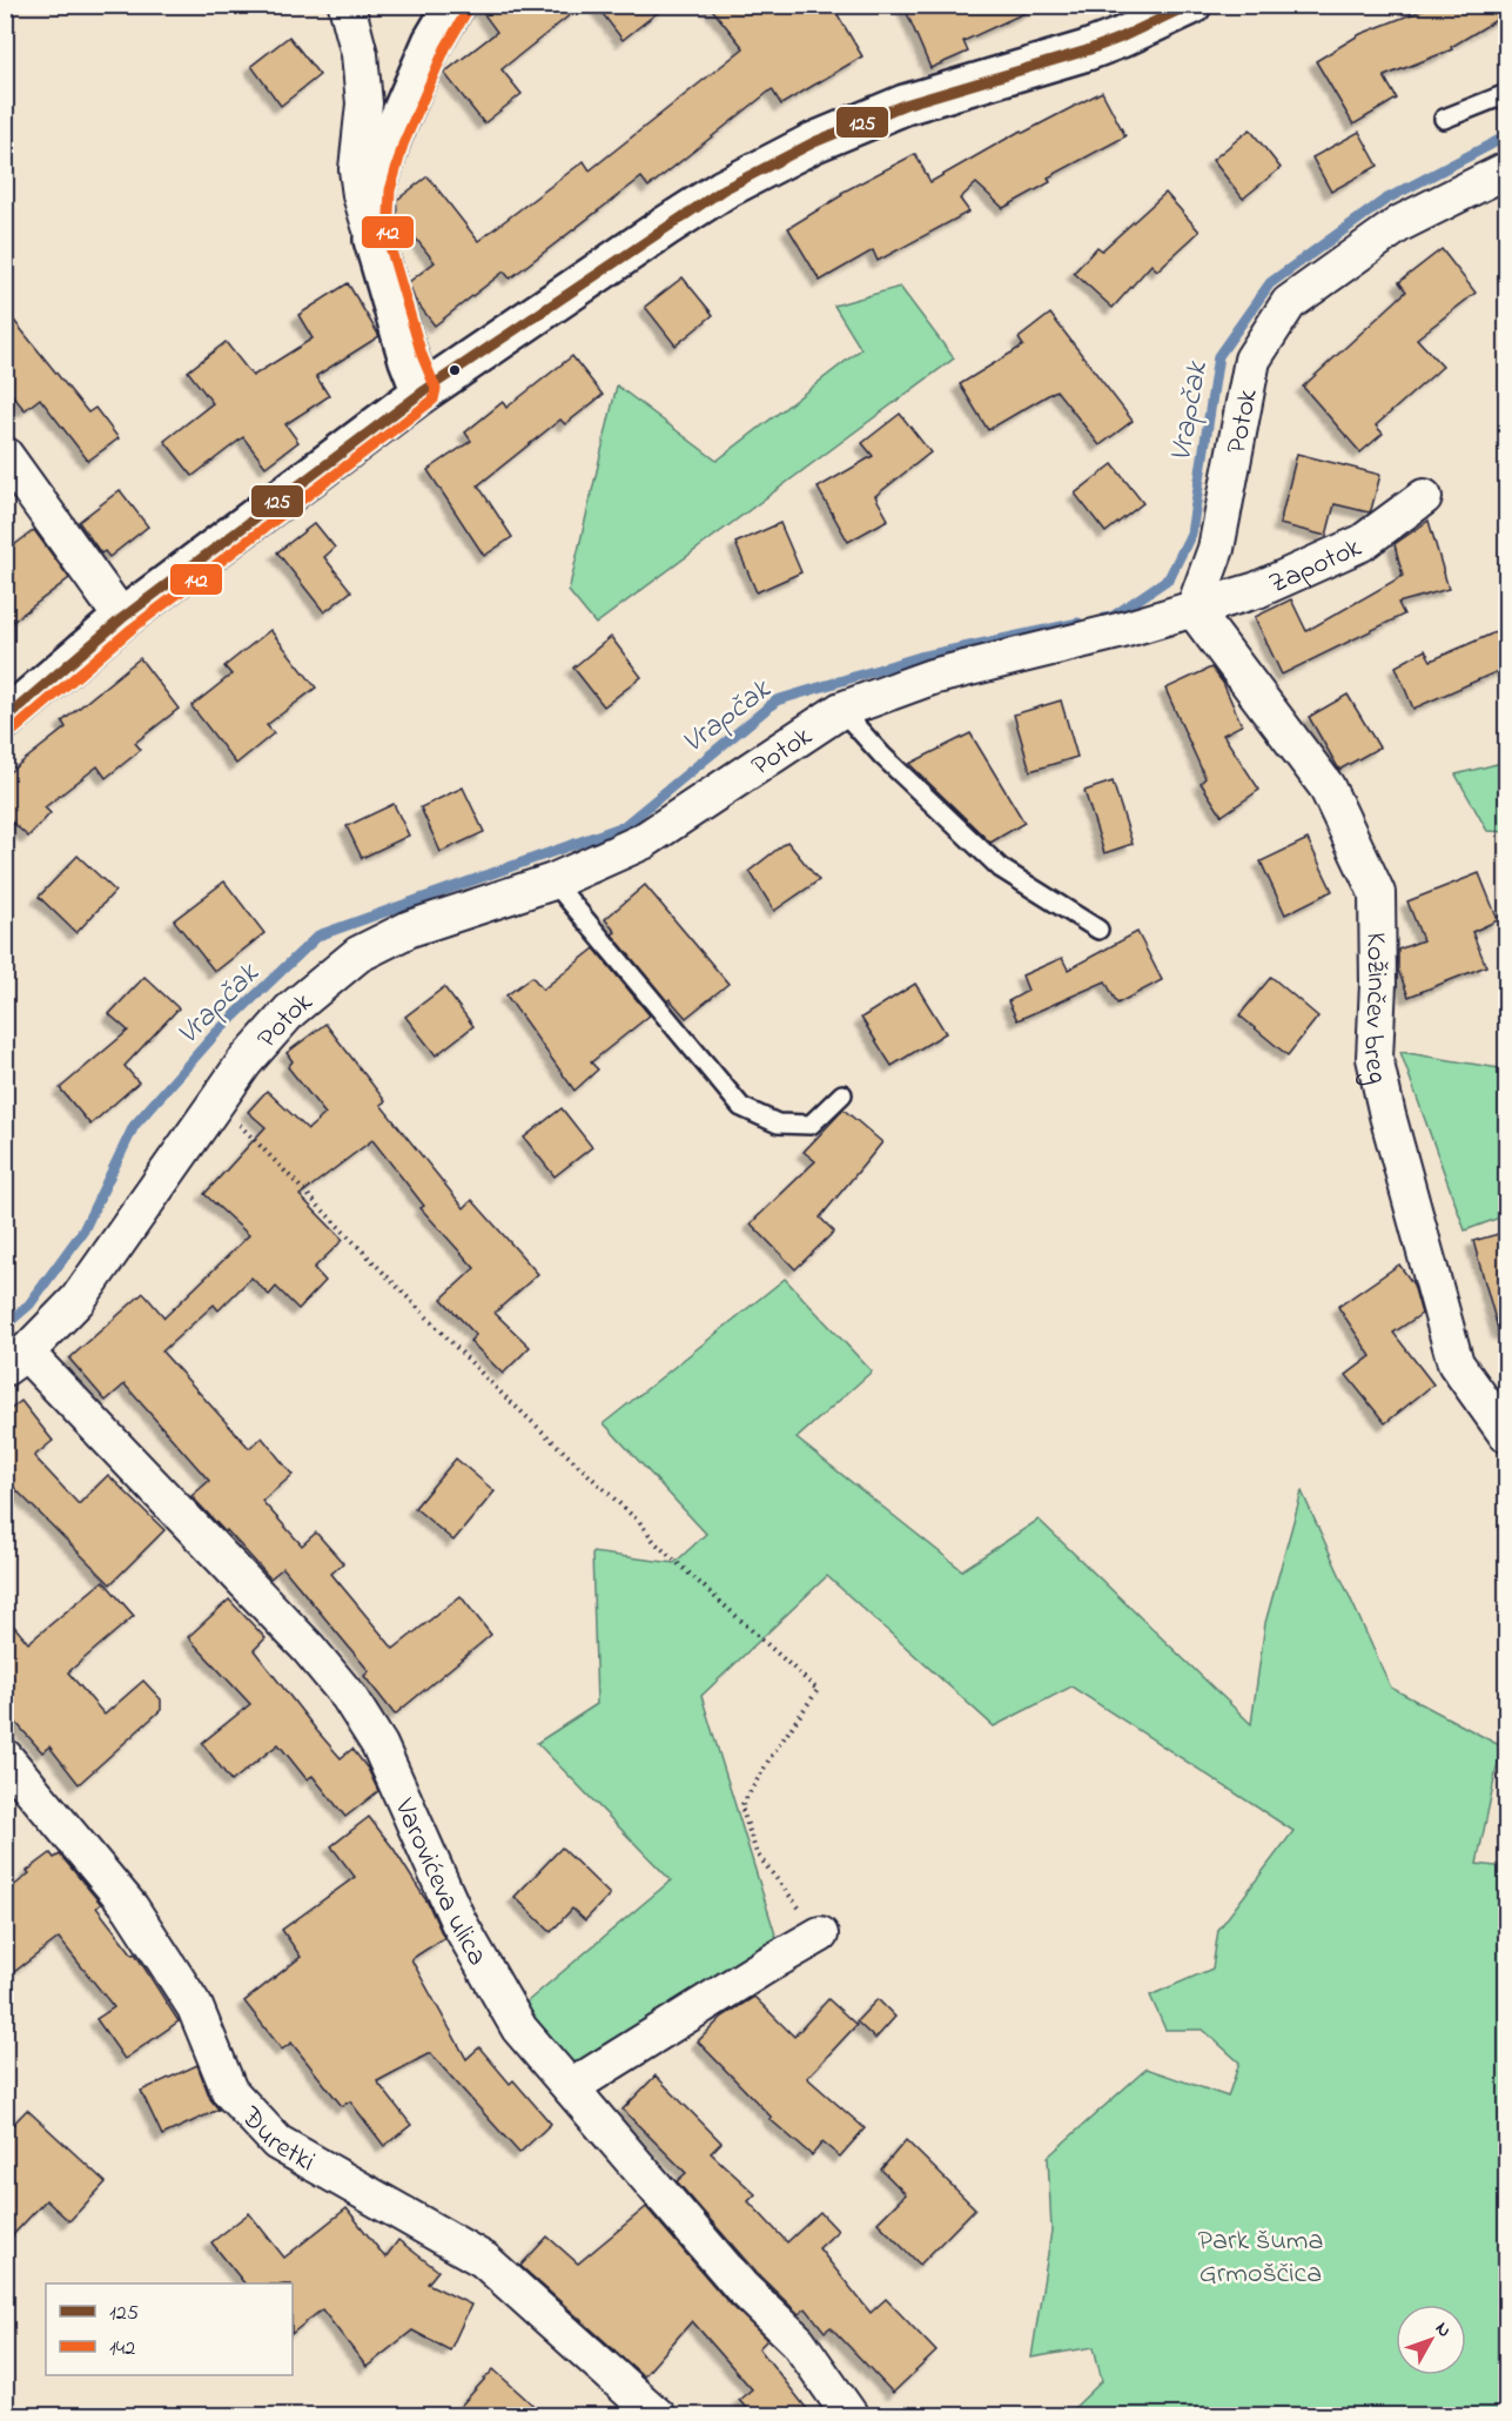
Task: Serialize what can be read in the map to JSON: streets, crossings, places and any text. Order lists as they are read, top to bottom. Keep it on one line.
{"streets":{"street":["Potok","Zapotok","Kožinčev breg","Varovićeva ulica","Đuretki"]},"crossings":[["Potok","Zapotok"],["Potok","Kožinčev breg"],["Potok","Varovićeva ulica"],["Zapotok","Kožinčev breg"]],"water":["Vrapčak"],"parks":["Park šuma Grmoščica"],"lines":["transit line 125","transit line 142"],"legend":["125","142"],"north":"top right"}
